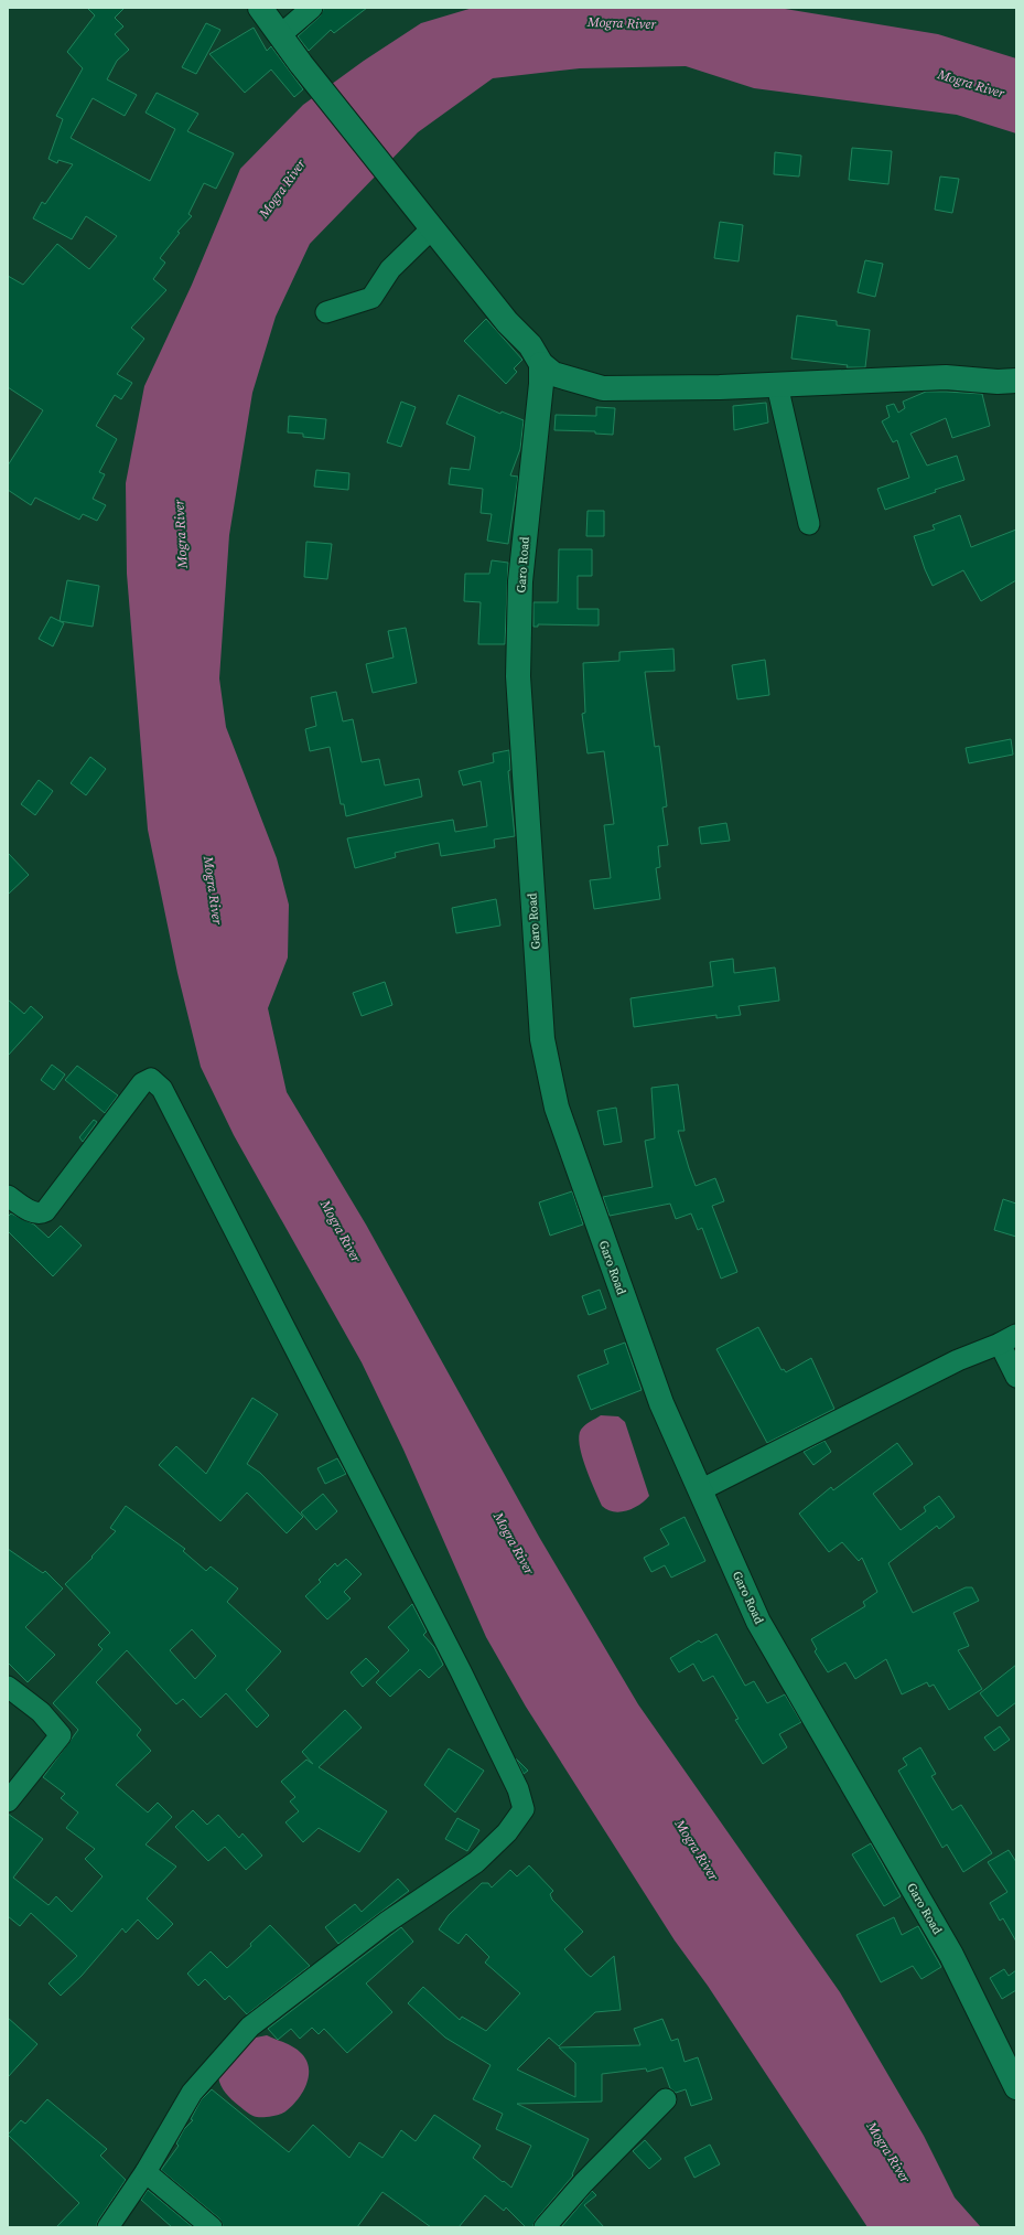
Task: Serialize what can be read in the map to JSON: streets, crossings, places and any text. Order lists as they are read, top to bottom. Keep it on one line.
{"streets":{"street":["Garo Road"]},"water":["Mogra River"]}
